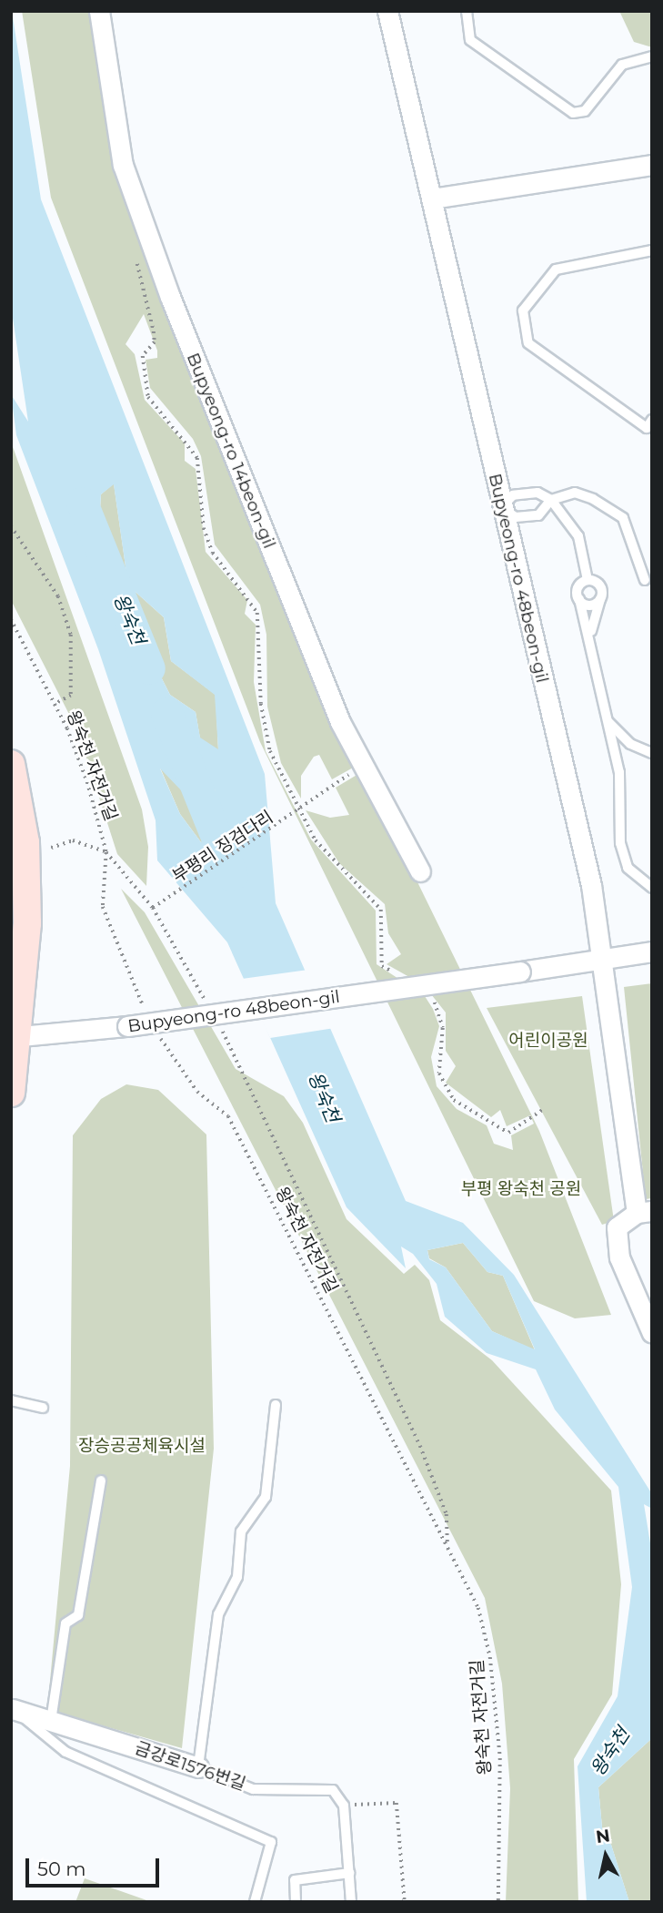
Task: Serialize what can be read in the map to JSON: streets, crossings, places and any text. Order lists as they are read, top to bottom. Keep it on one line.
{"streets":{"street":["Bupyeong-ro 14beon-gil","Bupyeong-ro 48beon-gil","금강로1576번길"],"path":["왕숙천 자전거길","부평리 징검다리"]},"water":["왕숙천"],"parks":["어린이공원","부평 왕숙천 공원","장승공공체육시설"],"scale_bar":"50 m","north":"top"}
